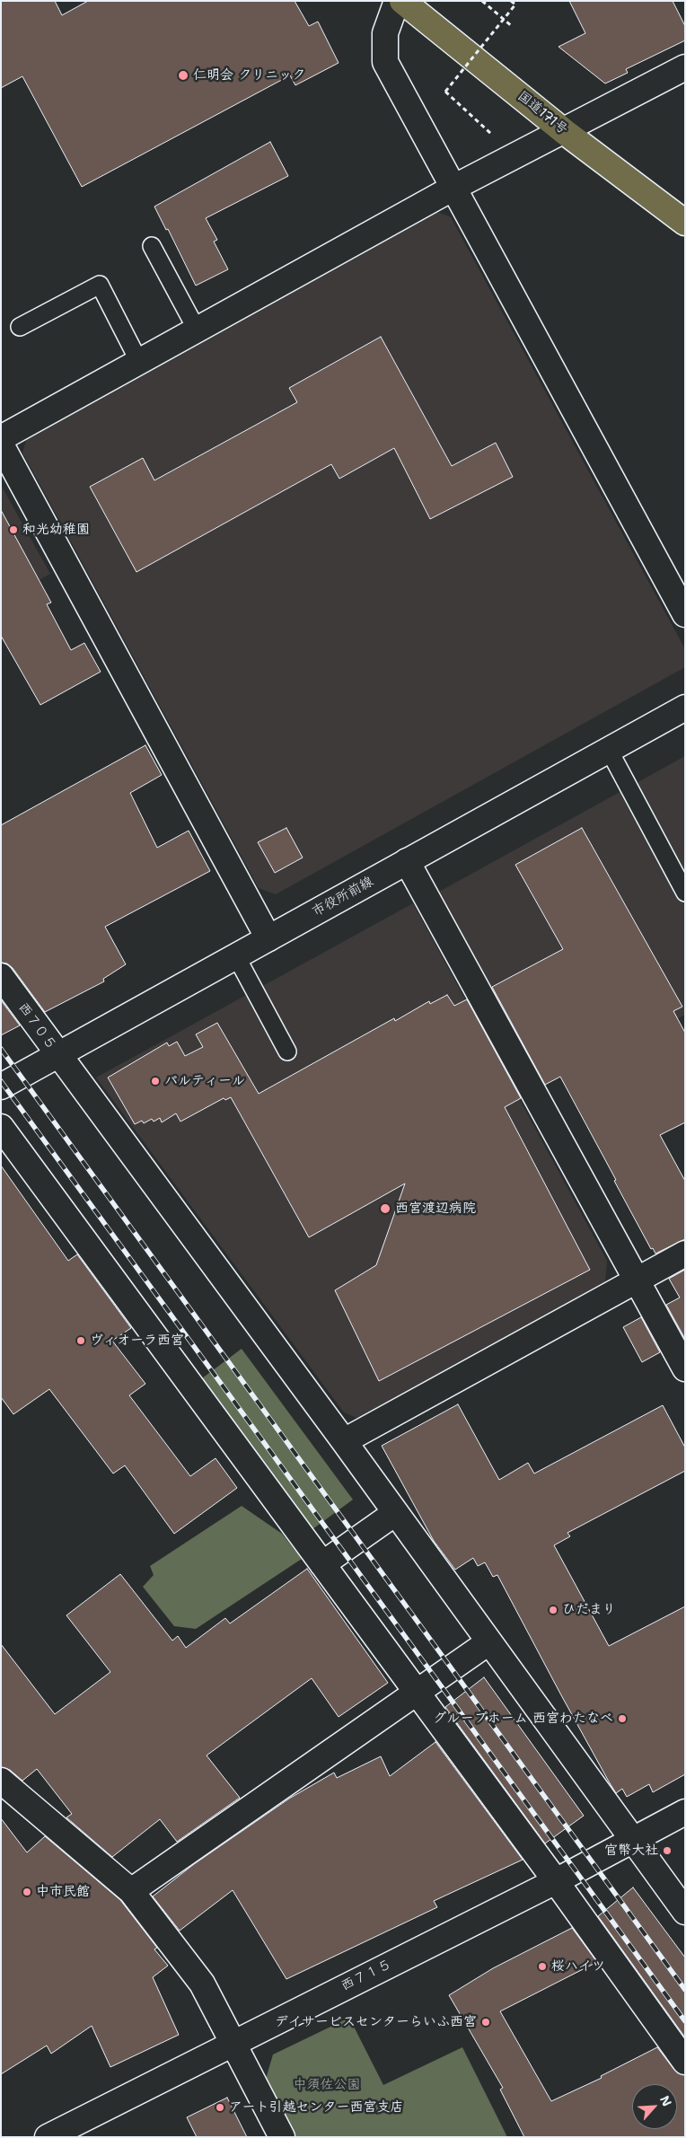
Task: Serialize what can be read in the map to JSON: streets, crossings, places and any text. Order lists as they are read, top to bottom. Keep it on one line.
{"streets":{"highway":["国道171号"],"street":["市役所前線","西７０５","西７１５"]},"crossings":[["市役所前線","西７０５"],["西７０５","西７１５"]],"parks":["中須佐公園"],"places":["仁明会 クリニック","和光幼稚園","パルティール","西宮渡辺病院","ヴィオーラ西宮","ひだまり","グループホーム 西宮わたなべ","官幣大社","中市民館","桜ハイツ","デイサービスセンターらいふ西宮","アート引越センター西宮支店"],"north":"top right"}
